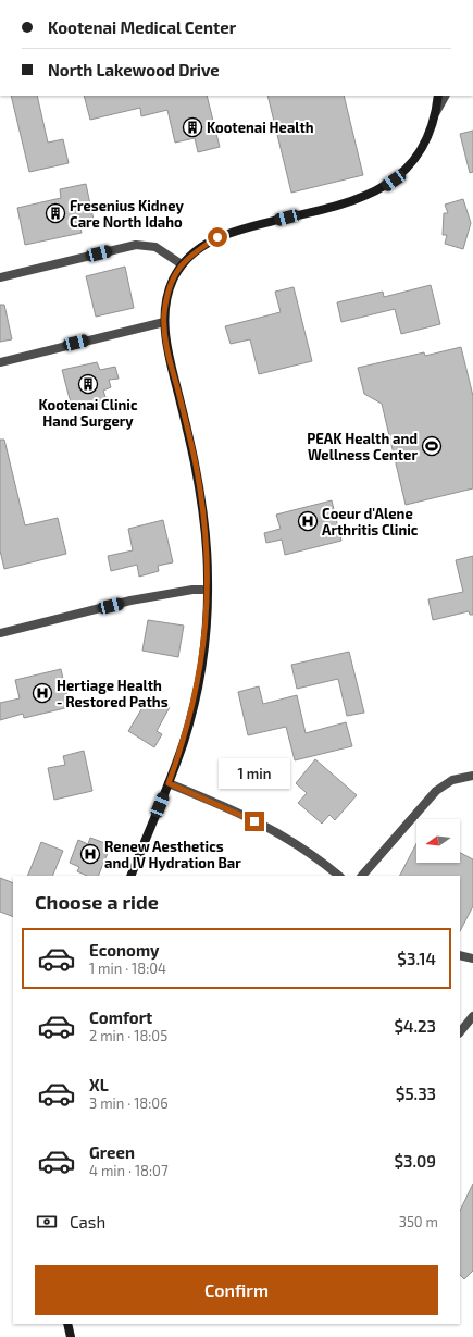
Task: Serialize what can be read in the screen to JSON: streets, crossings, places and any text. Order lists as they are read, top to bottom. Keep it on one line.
{"places":{"building":["Kootenai Health","Fresenius Kidney Care North Idaho","Kootenai Clinic Hand Surgery"],"sports":["PEAK Health and Wellness Center"],"hospital":["Coeur d'Alene Arthritis Clinic","Hertiage Health - Restored Paths","Renew Aesthetics and IV Hydration Bar"]},"north":"left","page":{"banner":["Kootenai Medical Center","North Lakewood Drive"],"bubble":"1 min","heading":"Choose a ride","list":[{"name":"Economy","note":"1 min · 18:04","value":"$3.14"},{"name":"Comfort","note":"2 min · 18:05","value":"$4.23"},{"name":"XL","note":"3 min · 18:06","value":"$5.33"},{"name":"Green","note":"4 min · 18:07","value":"$3.09"}],"pay":["Cash","350 m"],"buttons":"Confirm"}}
